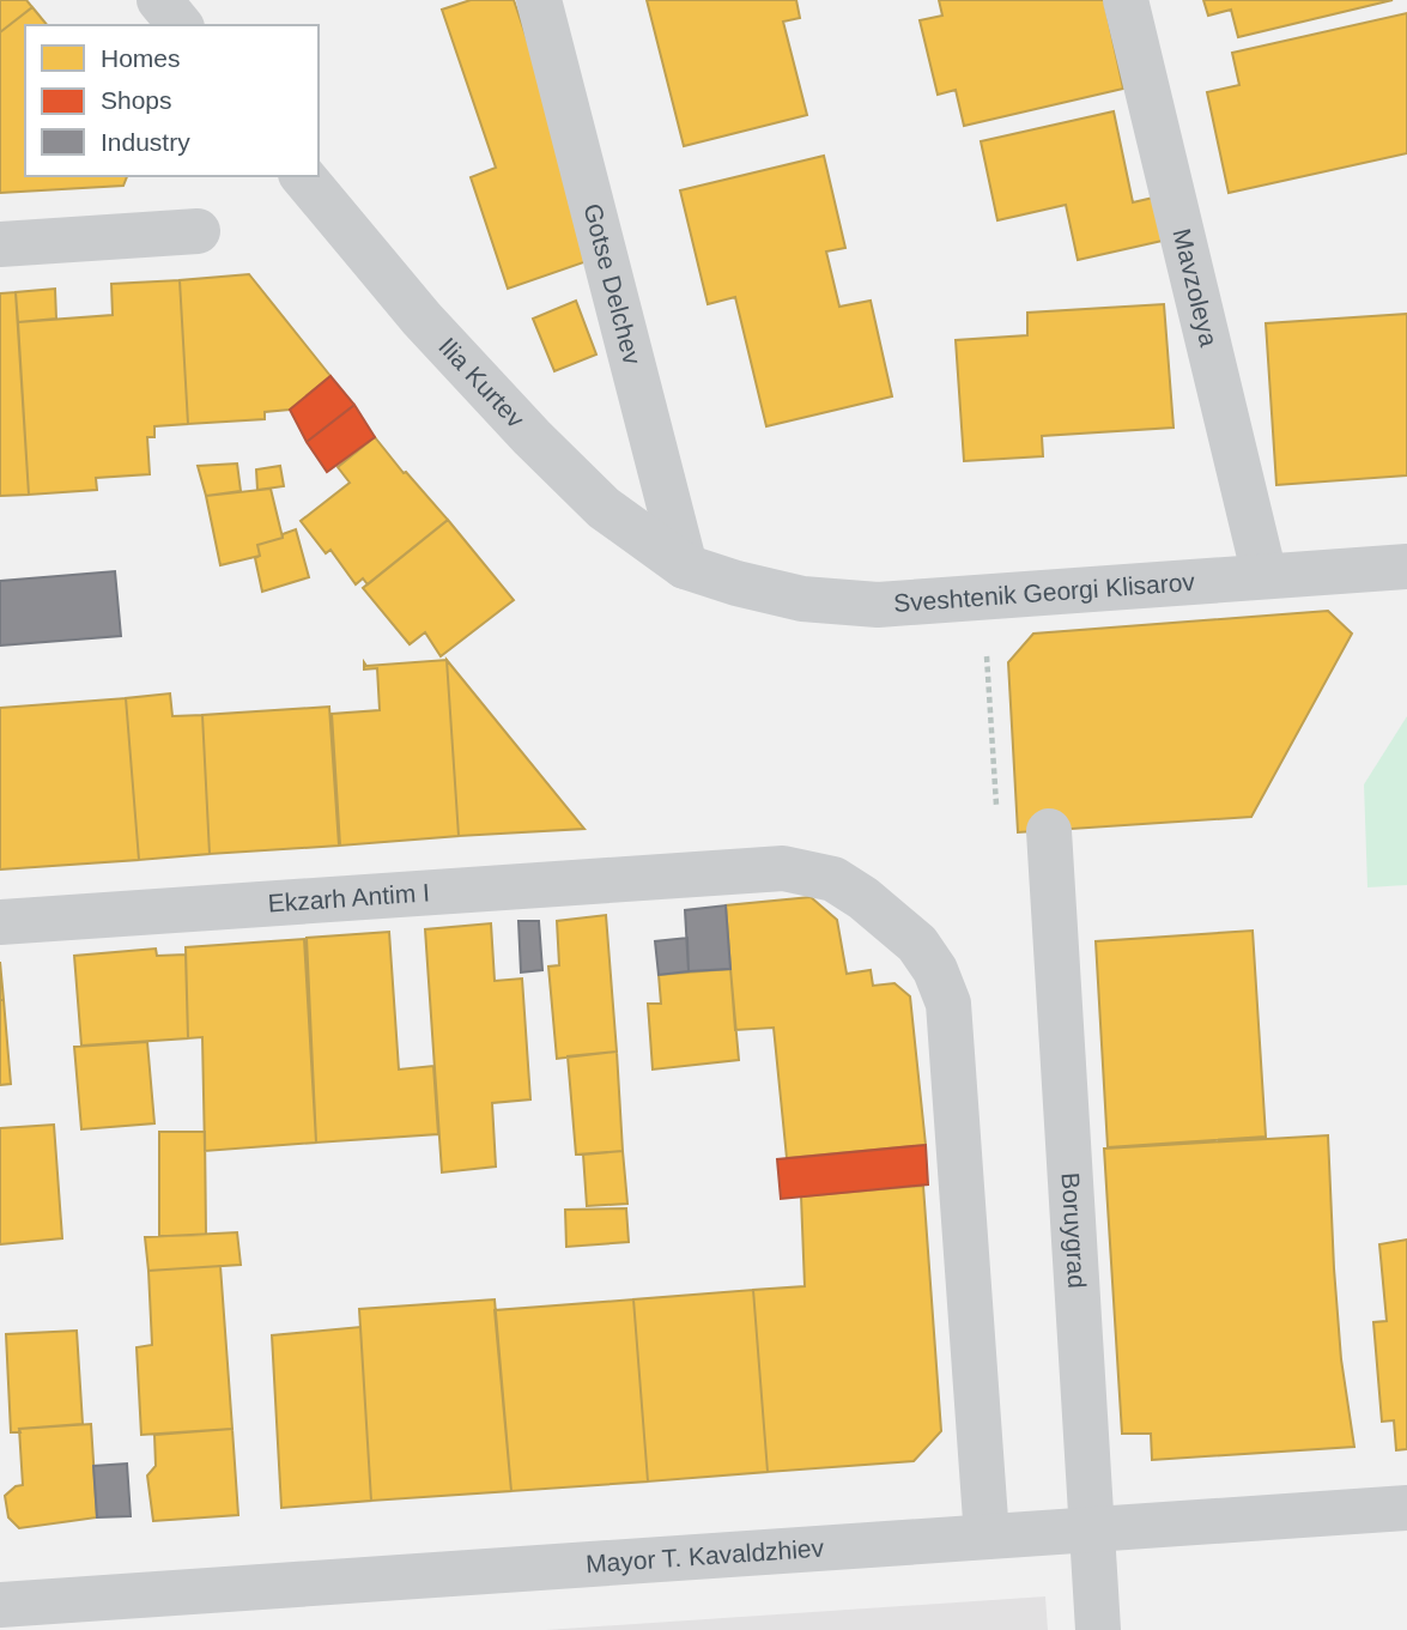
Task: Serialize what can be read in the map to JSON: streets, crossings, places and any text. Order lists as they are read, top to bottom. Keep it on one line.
{"streets":{"street":["Gotse Delchev","Mavzoleya","Ilia Kurtev","Sveshtenik Georgi Klisarov","Ekzarh Antim I","Boruygrad","Mayor T. Kavaldzhiev"]},"crossings":[["Gotse Delchev","Ilia Kurtev"],["Gotse Delchev","Sveshtenik Georgi Klisarov"],["Mavzoleya","Sveshtenik Georgi Klisarov"],["Ilia Kurtev","Sveshtenik Georgi Klisarov"],["Ekzarh Antim I","Mayor T. Kavaldzhiev"],["Boruygrad","Mayor T. Kavaldzhiev"]],"legend":["Homes","Shops","Industry"]}
